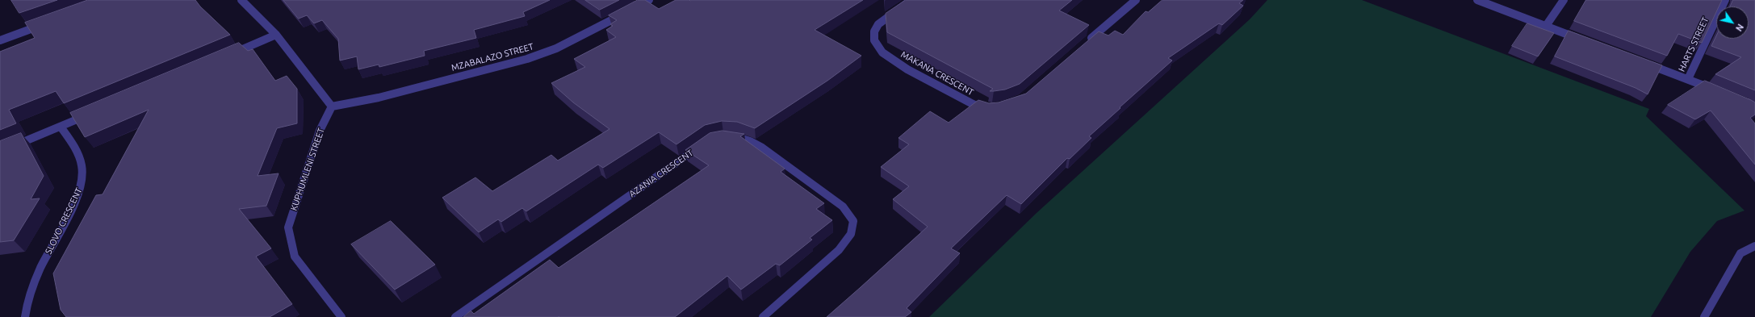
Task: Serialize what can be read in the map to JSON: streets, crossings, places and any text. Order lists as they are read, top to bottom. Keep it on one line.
{"streets":{"street":["HARTS STREET","MZABALAZO STREET","MAKANA CRESCENT","KUPHUMLENI STREET","AZANIA CRESCENT","SLOVO CRESCENT"]},"crossings":[["MZABALAZO STREET","KUPHUMLENI STREET"]],"north":"bottom right"}
